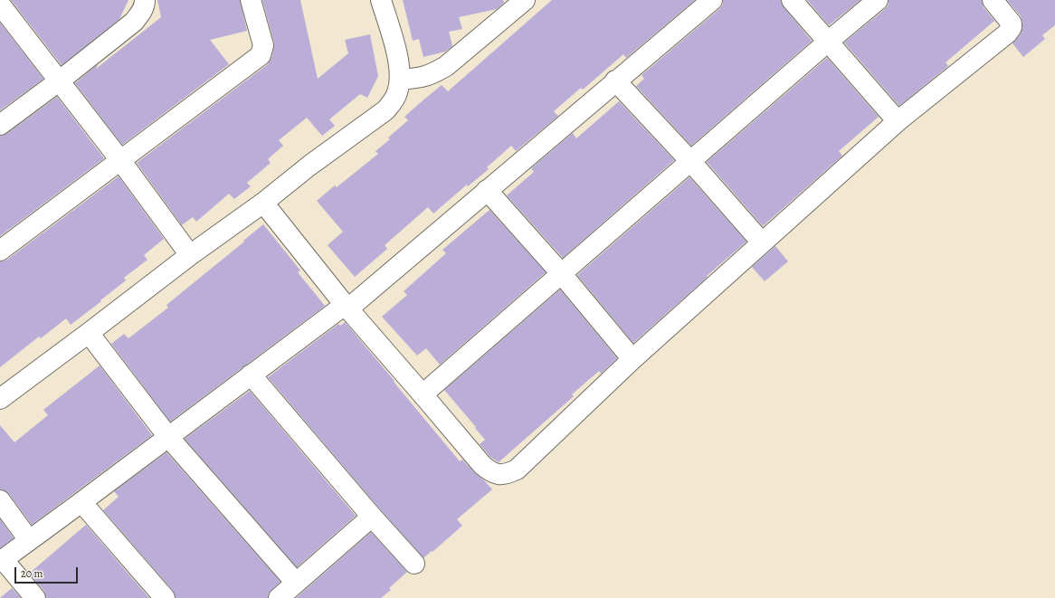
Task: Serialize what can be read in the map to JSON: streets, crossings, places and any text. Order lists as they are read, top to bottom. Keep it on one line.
{"scale_bar":"20 m"}
